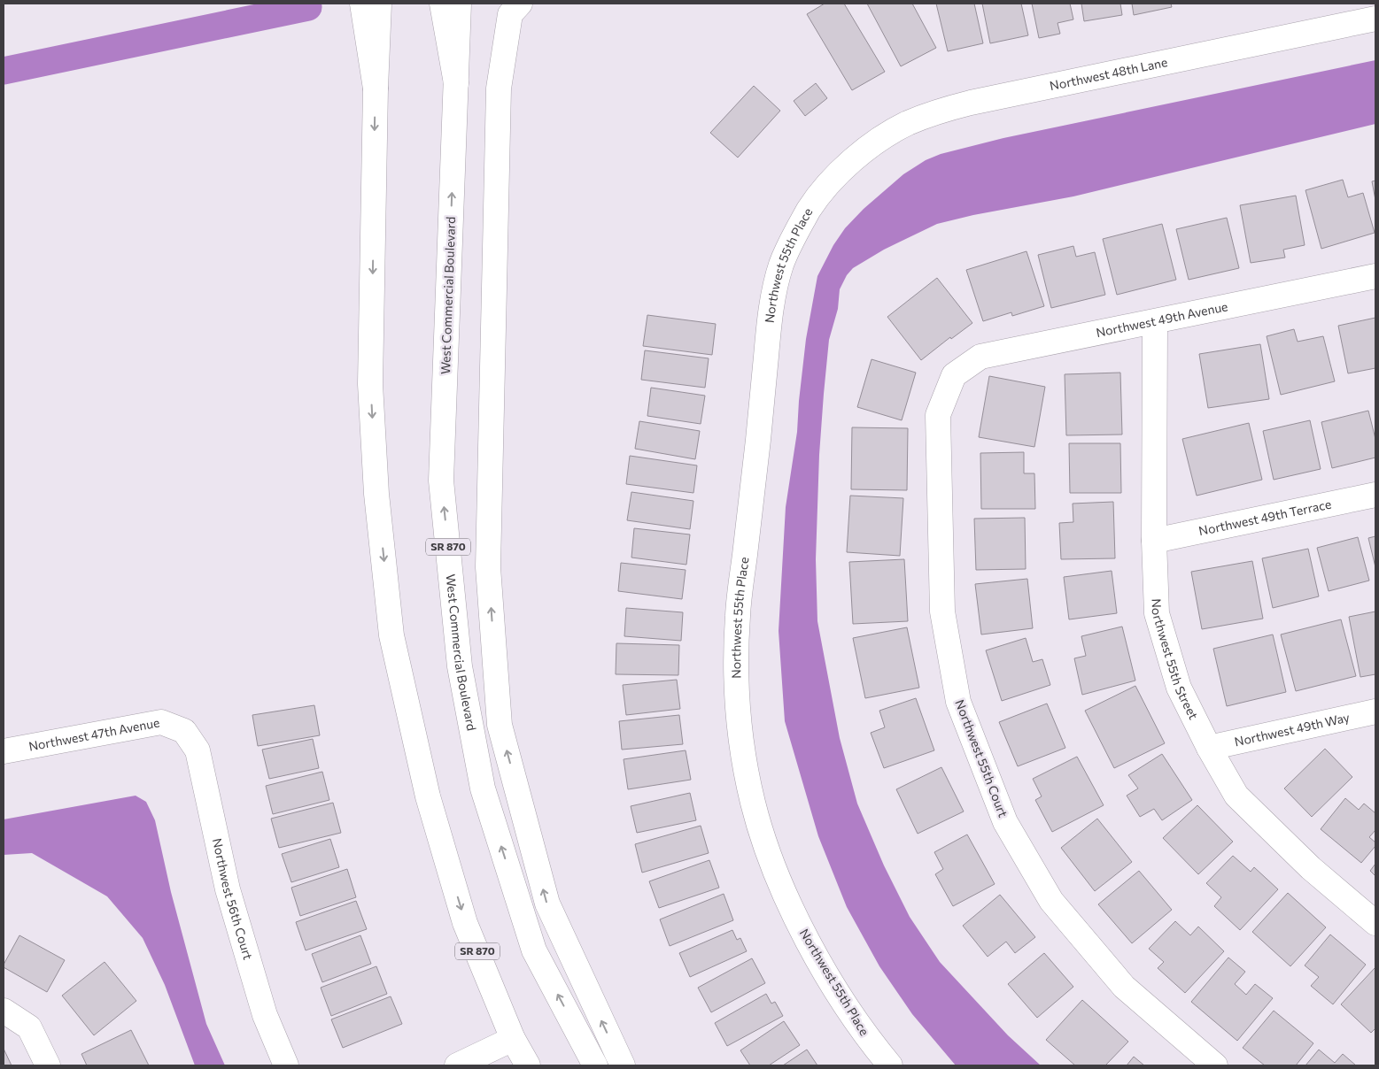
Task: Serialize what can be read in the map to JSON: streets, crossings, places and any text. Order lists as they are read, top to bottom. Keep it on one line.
{"streets":{"main road":["Northwest 48th Lane","Northwest 55th Place","West Commercial Boulevard","Northwest 49th Avenue","Northwest 49th Terrace","SR 870","Northwest 55th Street","Northwest 49th Way","Northwest 47th Avenue","Northwest 55th Court","Northwest 56th Court"]},"crossings":[["Northwest 48th Lane","Northwest 55th Place"],["Northwest 49th Avenue","Northwest 55th Street"],["Northwest 49th Avenue","Northwest 55th Court"],["Northwest 49th Terrace","Northwest 55th Street"],["Northwest 55th Street","Northwest 49th Way"],["Northwest 47th Avenue","Northwest 56th Court"]]}
